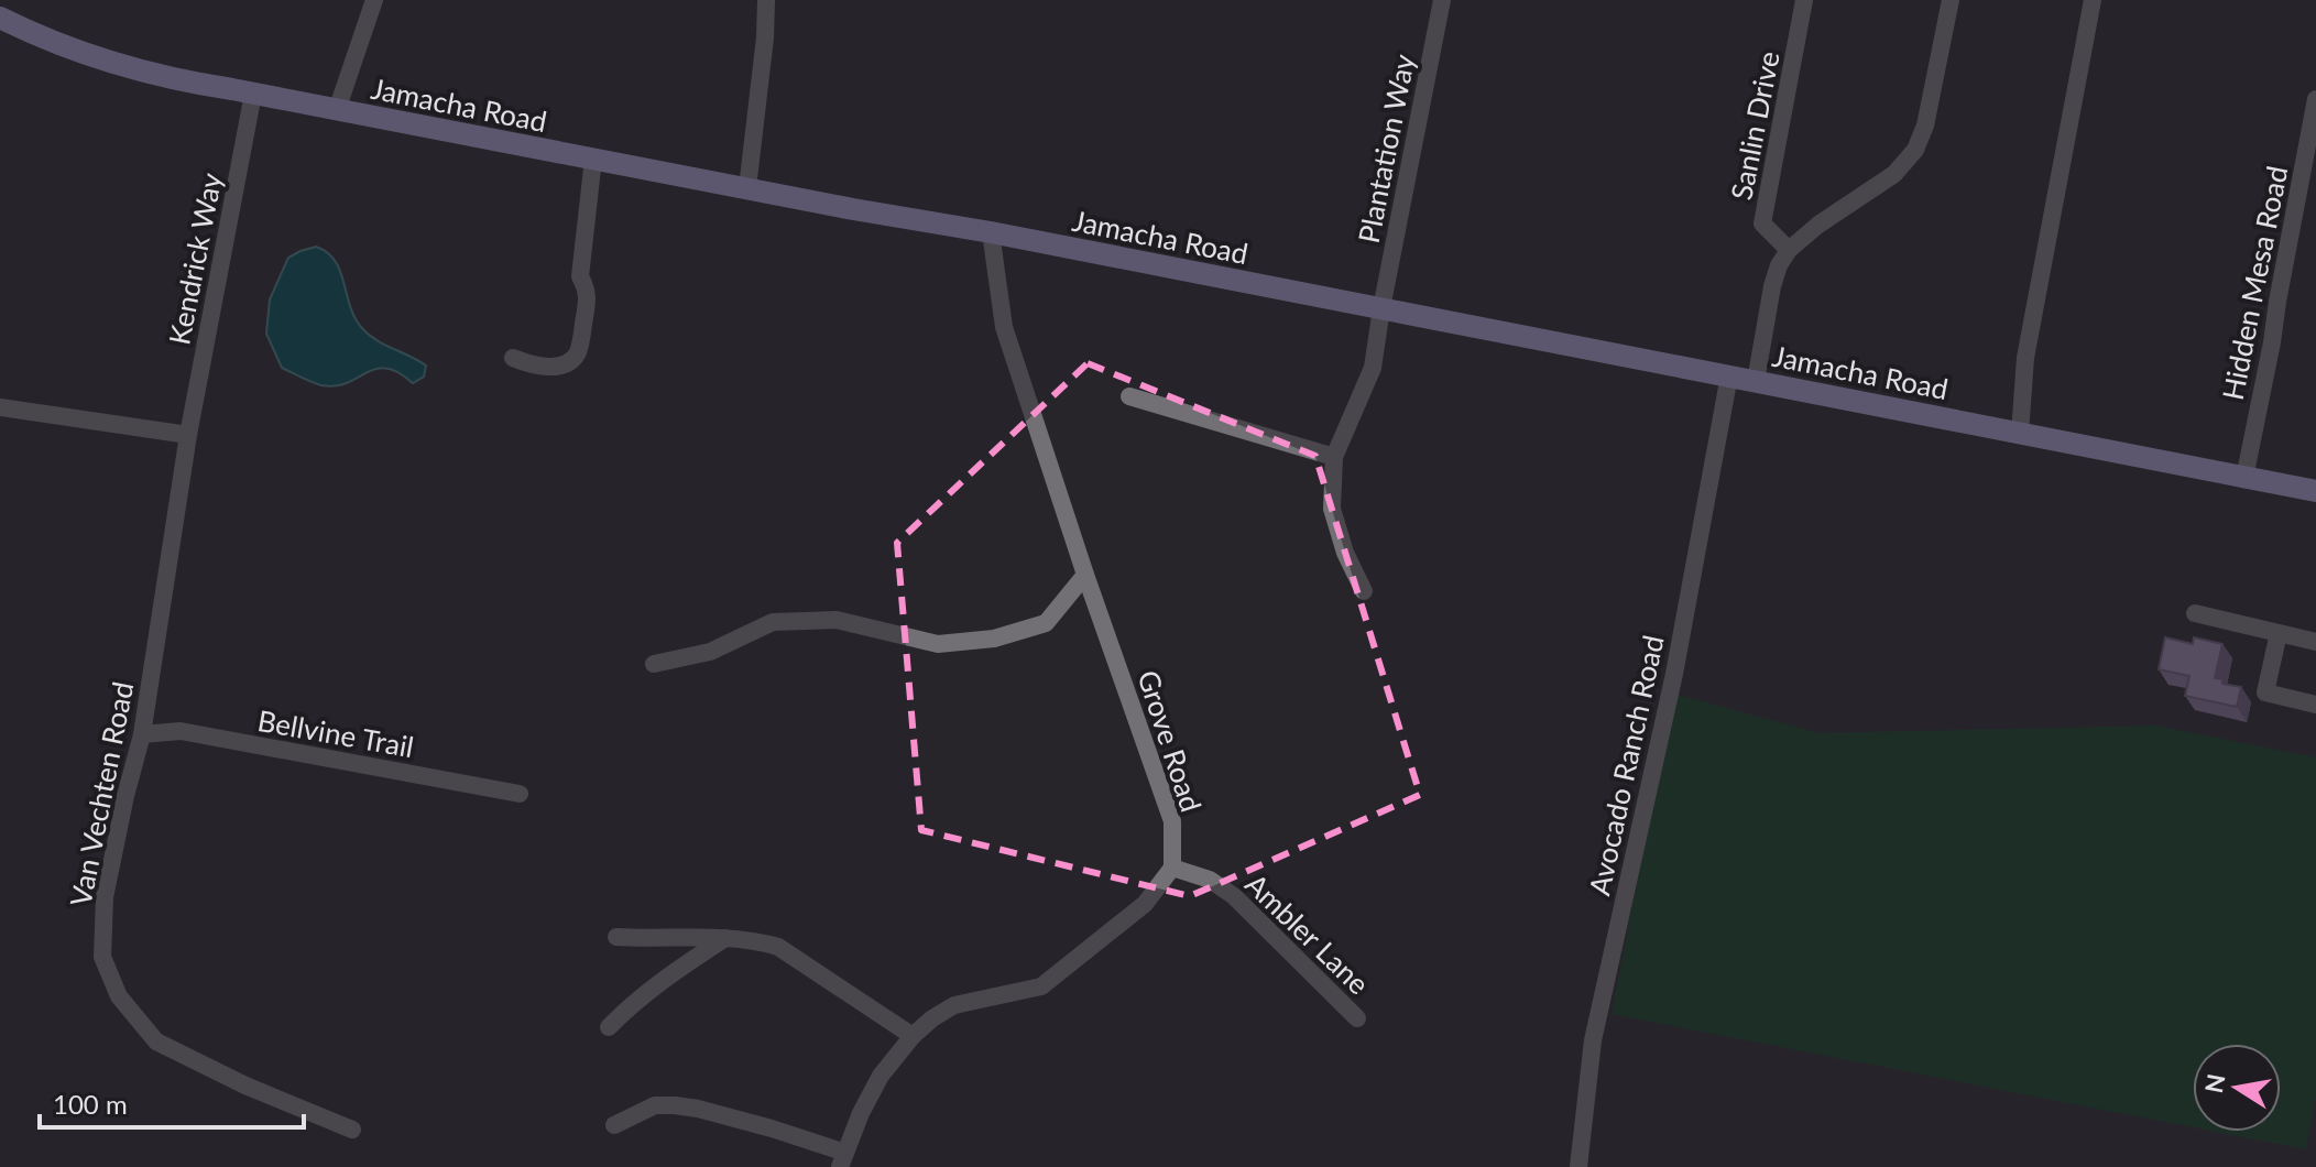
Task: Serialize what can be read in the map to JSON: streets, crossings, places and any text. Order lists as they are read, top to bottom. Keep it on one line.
{"streets":{"main road":["Jamacha Road"],"street":["Sanlin Drive","Plantation Way","Kendrick Way","Hidden Mesa Road","Bellvine Trail","Grove Road","Avocado Ranch Road","Van Vechten Road","Ambler Lane"]},"crossings":[["Jamacha Road","Plantation Way"],["Jamacha Road","Kendrick Way"],["Jamacha Road","Hidden Mesa Road"],["Jamacha Road","Grove Road"],["Jamacha Road","Avocado Ranch Road"],["Kendrick Way","Van Vechten Road"],["Bellvine Trail","Van Vechten Road"],["Grove Road","Ambler Lane"]],"scale_bar":"100 m","north":"left"}
